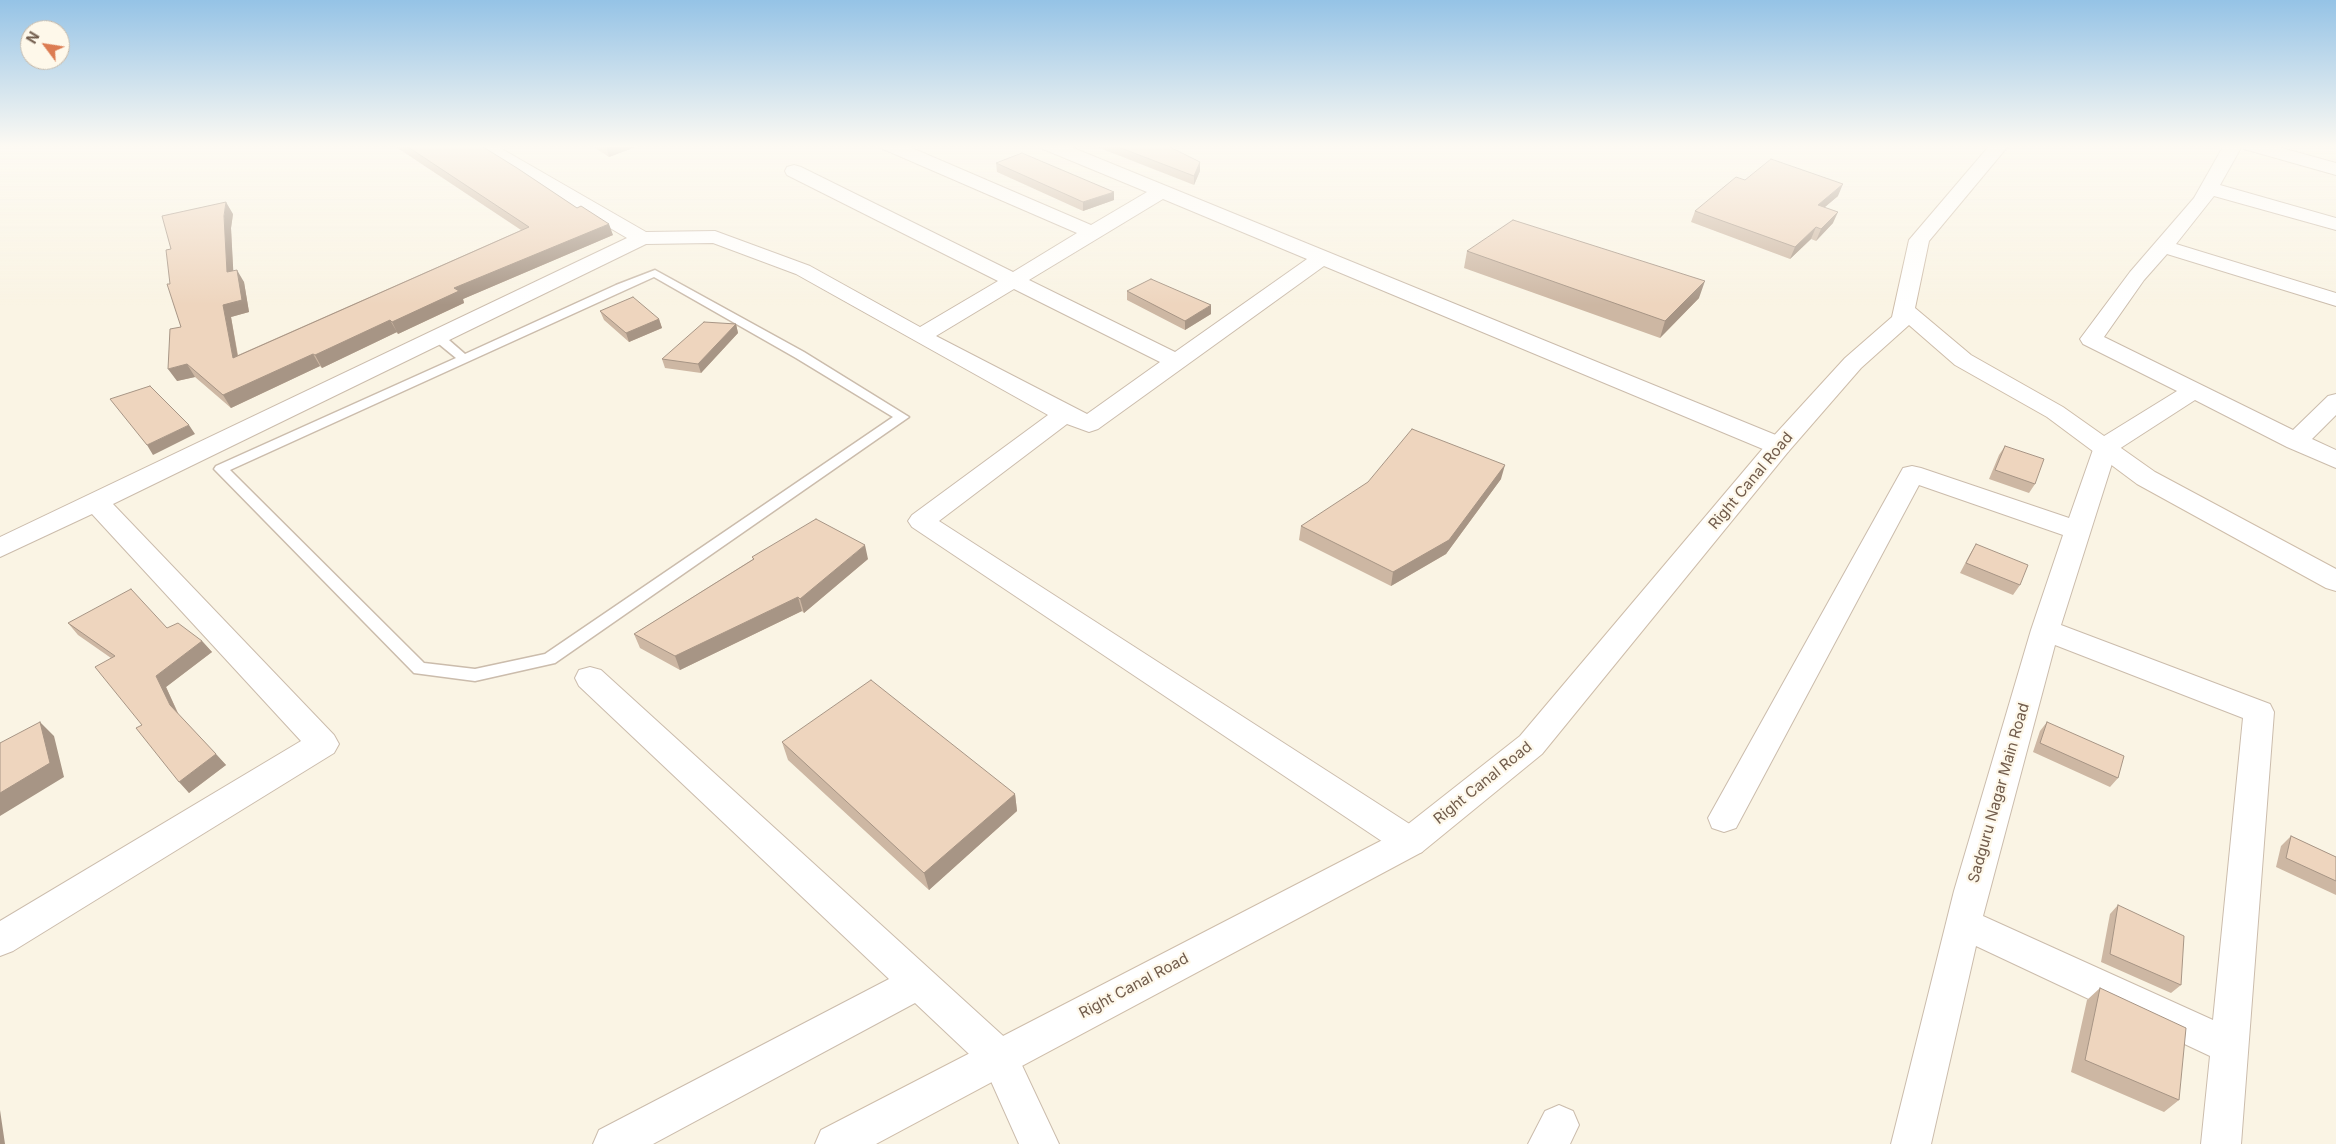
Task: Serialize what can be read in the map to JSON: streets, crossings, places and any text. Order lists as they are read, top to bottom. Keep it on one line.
{"streets":{"street":["Right Canal Road","Sadguru Nagar Main Road"]},"north":"top left"}
